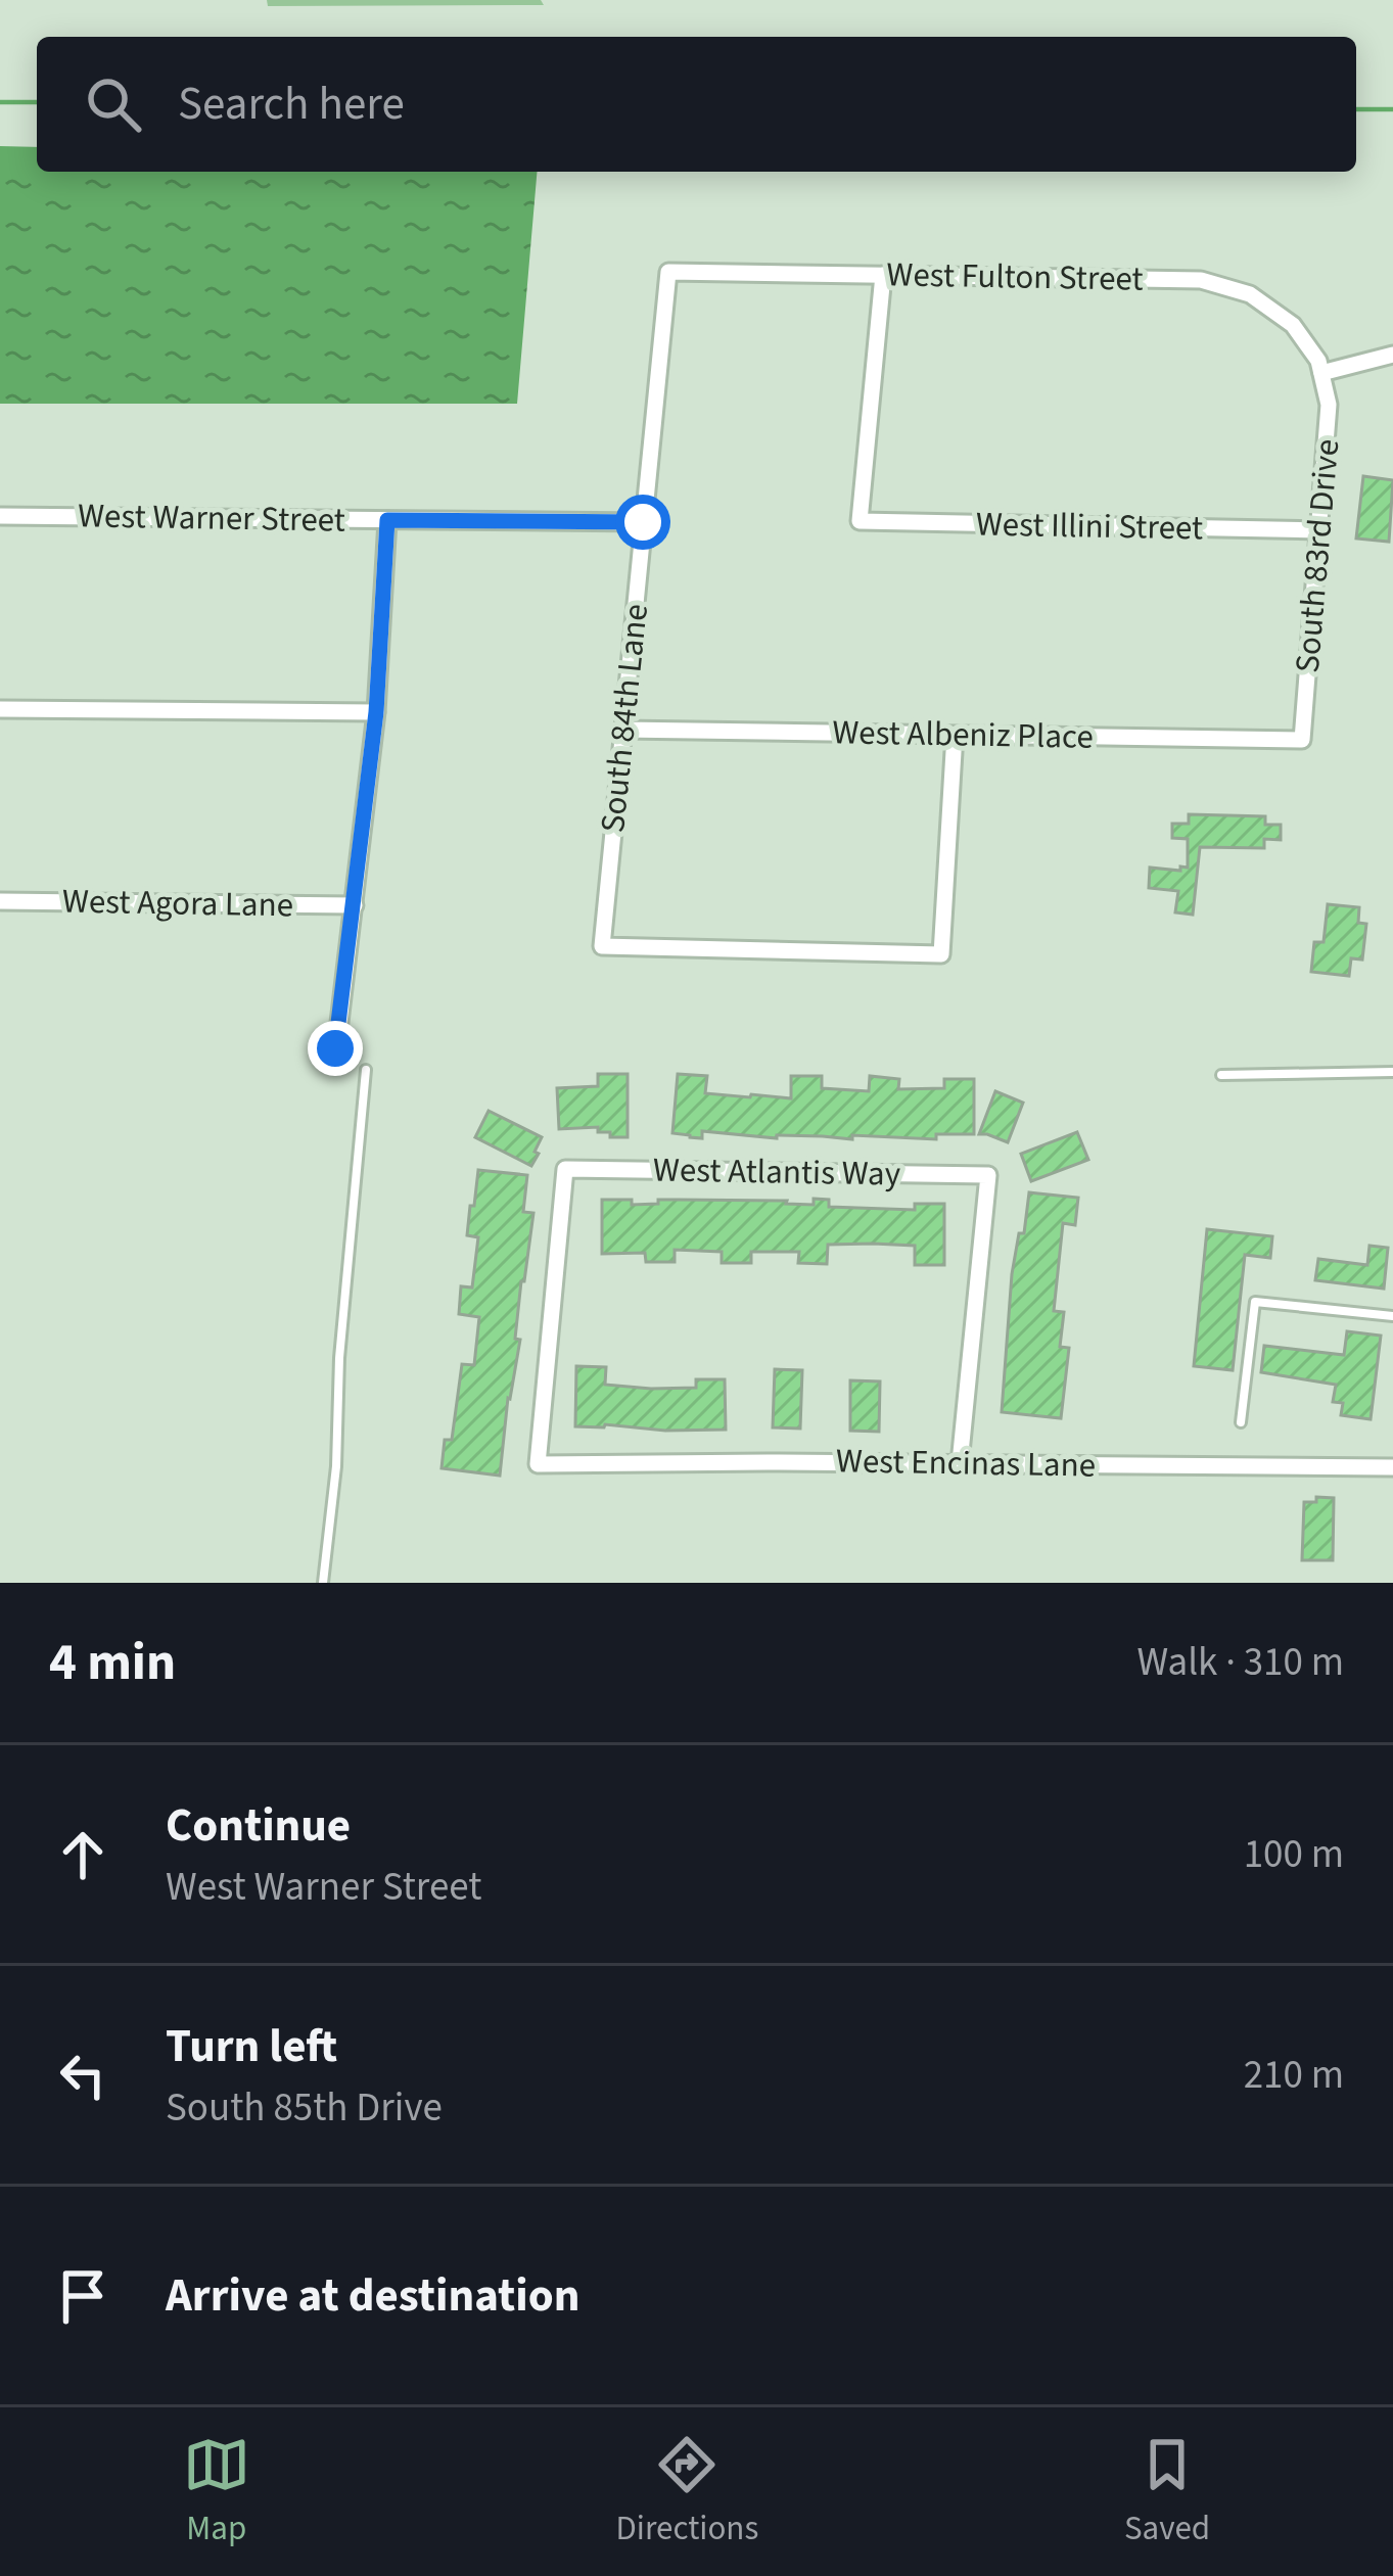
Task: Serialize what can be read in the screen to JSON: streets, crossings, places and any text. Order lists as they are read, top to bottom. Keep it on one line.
{"streets":{"street":["West Fulton Street","West Warner Street","West Illini Street","South 83rd Drive","South 84th Lane","West Albeniz Place","West Agora Lane","West Atlantis Way","West Encinas Lane"]},"crossings":[["West Fulton Street","West Illini Street"],["West Fulton Street","South 83rd Drive"],["West Fulton Street","South 84th Lane"],["West Warner Street","South 84th Lane"],["West Illini Street","South 83rd Drive"],["South 83rd Drive","West Albeniz Place"],["South 84th Lane","West Albeniz Place"],["West Atlantis Way","West Encinas Lane"]],"page":{"search":"Search here","heading":["4 min","Walk · 310 m"],"list":[["Continue","West Warner Street","100 m"],["Turn left","South 85th Drive","210 m"],"Arrive at destination"],"nav":["Map","Directions","Saved"]}}
